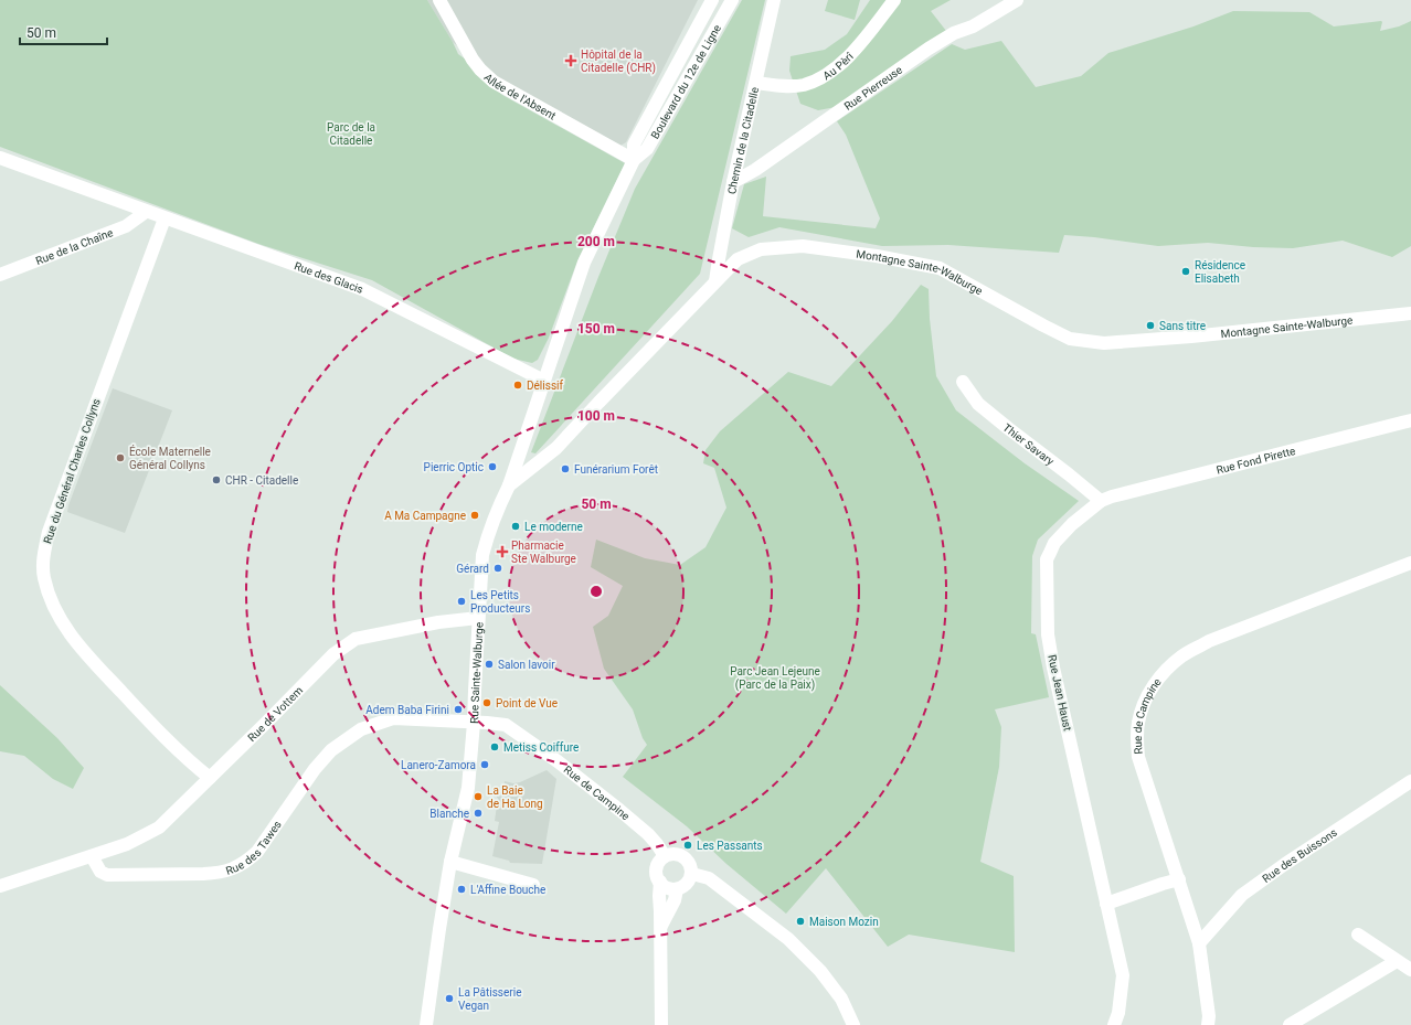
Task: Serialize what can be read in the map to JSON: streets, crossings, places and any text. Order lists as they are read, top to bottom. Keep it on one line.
{"streets":{"street":["Au Pèrî","Boulevard du 12e de Ligne","Rue Pierreuse","Allée de l'Absent","Chemin de la Citadelle","Rue de la Chaîne","Montagne Sainte-Walburge","Rue des Glacis","Thier Savary","Rue Fond Pirette","Rue du Général Charles Collyns","Rue Sainte-Walburge","Rue Jean Haust","Rue de Vottem","Rue de Campine","Rue des Tawes","Rue des Buissons"]},"crossings":[["Au Pèrî","Chemin de la Citadelle"],["Boulevard du 12e de Ligne","Allée de l'Absent"],["Boulevard du 12e de Ligne","Rue des Glacis"],["Rue Pierreuse","Chemin de la Citadelle"],["Chemin de la Citadelle","Montagne Sainte-Walburge"],["Rue de la Chaîne","Rue des Glacis"],["Montagne Sainte-Walburge","Rue Sainte-Walburge"],["Rue des Glacis","Rue du Général Charles Collyns"],["Thier Savary","Rue Fond Pirette"],["Thier Savary","Rue Jean Haust"],["Rue Fond Pirette","Rue Jean Haust"],["Rue du Général Charles Collyns","Rue de Vottem"],["Rue Sainte-Walburge","Rue de Vottem"],["Rue Sainte-Walburge","Rue de Campine"],["Rue Sainte-Walburge","Rue des Tawes"],["Rue de Vottem","Rue des Tawes"],["Rue de Campine","Rue des Tawes"],["Rue de Campine","Rue des Buissons"]],"parks":["Parc de la Citadelle","Parc Jean Lejeune (Parc de la Paix)"],"places":{"health":["Hôpital de la Citadelle (CHR)","Pharmacie Ste Walburge"],"other":["Résidence Elisabeth","Sans titre","Délissif","École Maternelle Général Collyns","Pierric Optic","Funérarium Forêt","CHR - Citadelle","A Ma Campagne","Le moderne","Gérard","Les Petits Producteurs","Salon lavoir","Point de Vue","Adem Baba Firini","Metiss Coiffure","Lanero-Zamora","La Baie de Ha Long","Blanche","Les Passants","L'Affine Bouche","Maison Mozin","La Pâtisserie Vegan"]},"scale_bar":"50 m","rings":["200 m","150 m","100 m","50 m"]}
